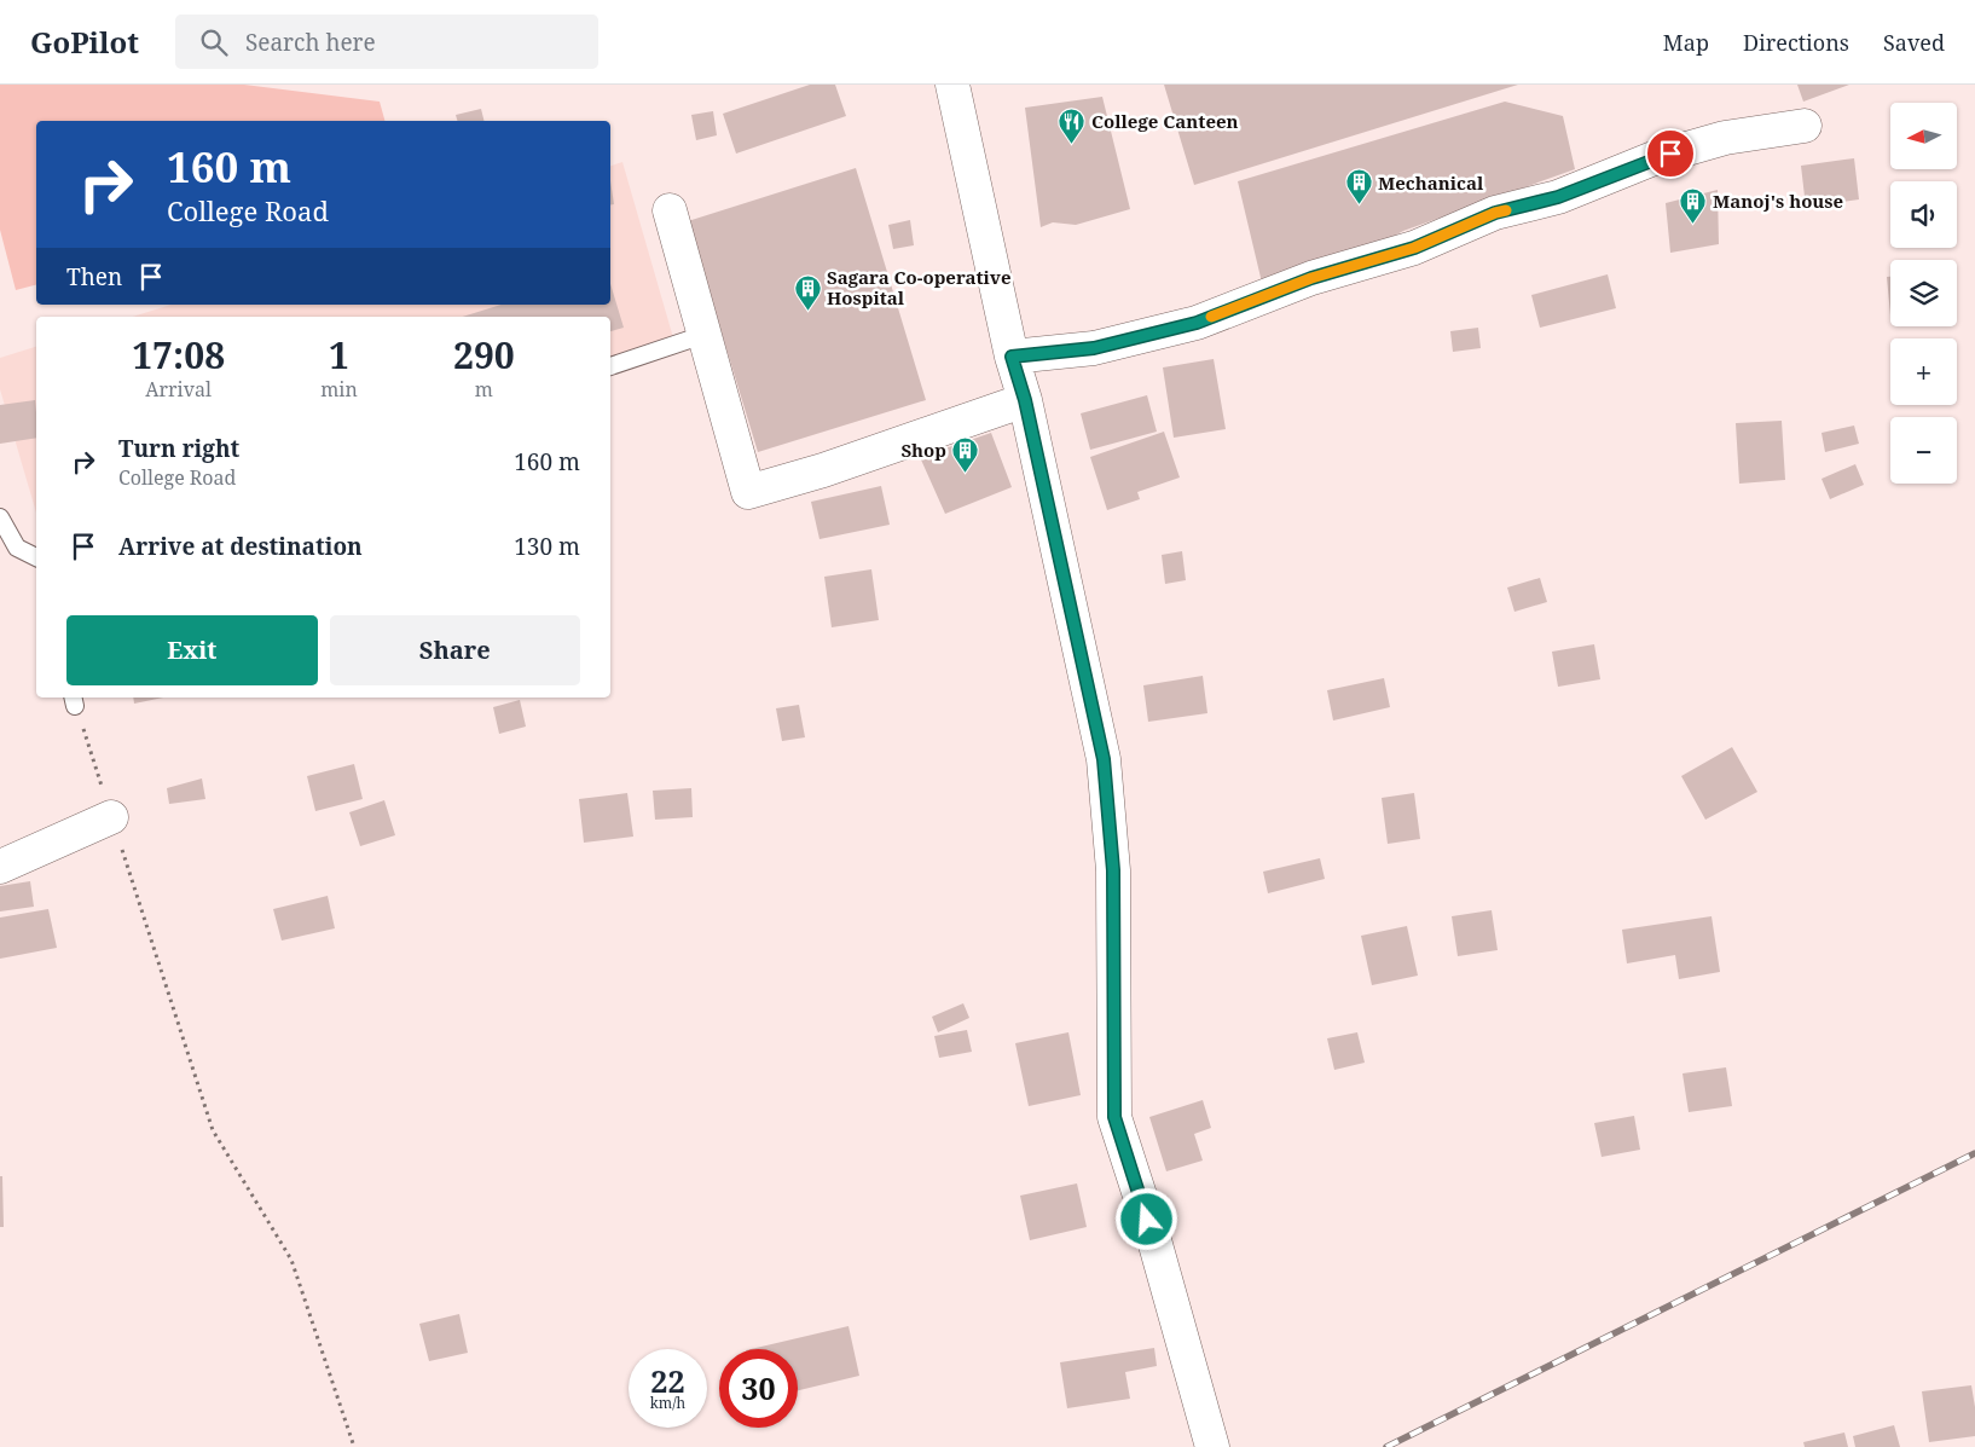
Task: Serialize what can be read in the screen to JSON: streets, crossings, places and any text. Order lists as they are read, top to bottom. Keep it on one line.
{"places":{"restaurant":["College Canteen"],"building":["Mechanical","Manoj's house","Sagara Co-operative Hospital","Shop"]},"north":"left","page":{"header":"GoPilot","search":"Search here","nav":["Map","Directions","Saved"],"map_buttons":["+","−"],"turn":["160 m","College Road"],"then":"Then","eta":["17:08","Arrival","1","min","290","m"],"list":[{"name":"Turn right","note":"College Road","value":"160 m"},{"name":"Arrive at destination","value":"130 m"}],"buttons":["Exit","Share"],"speed":"22 km/h","limit":"30"}}
